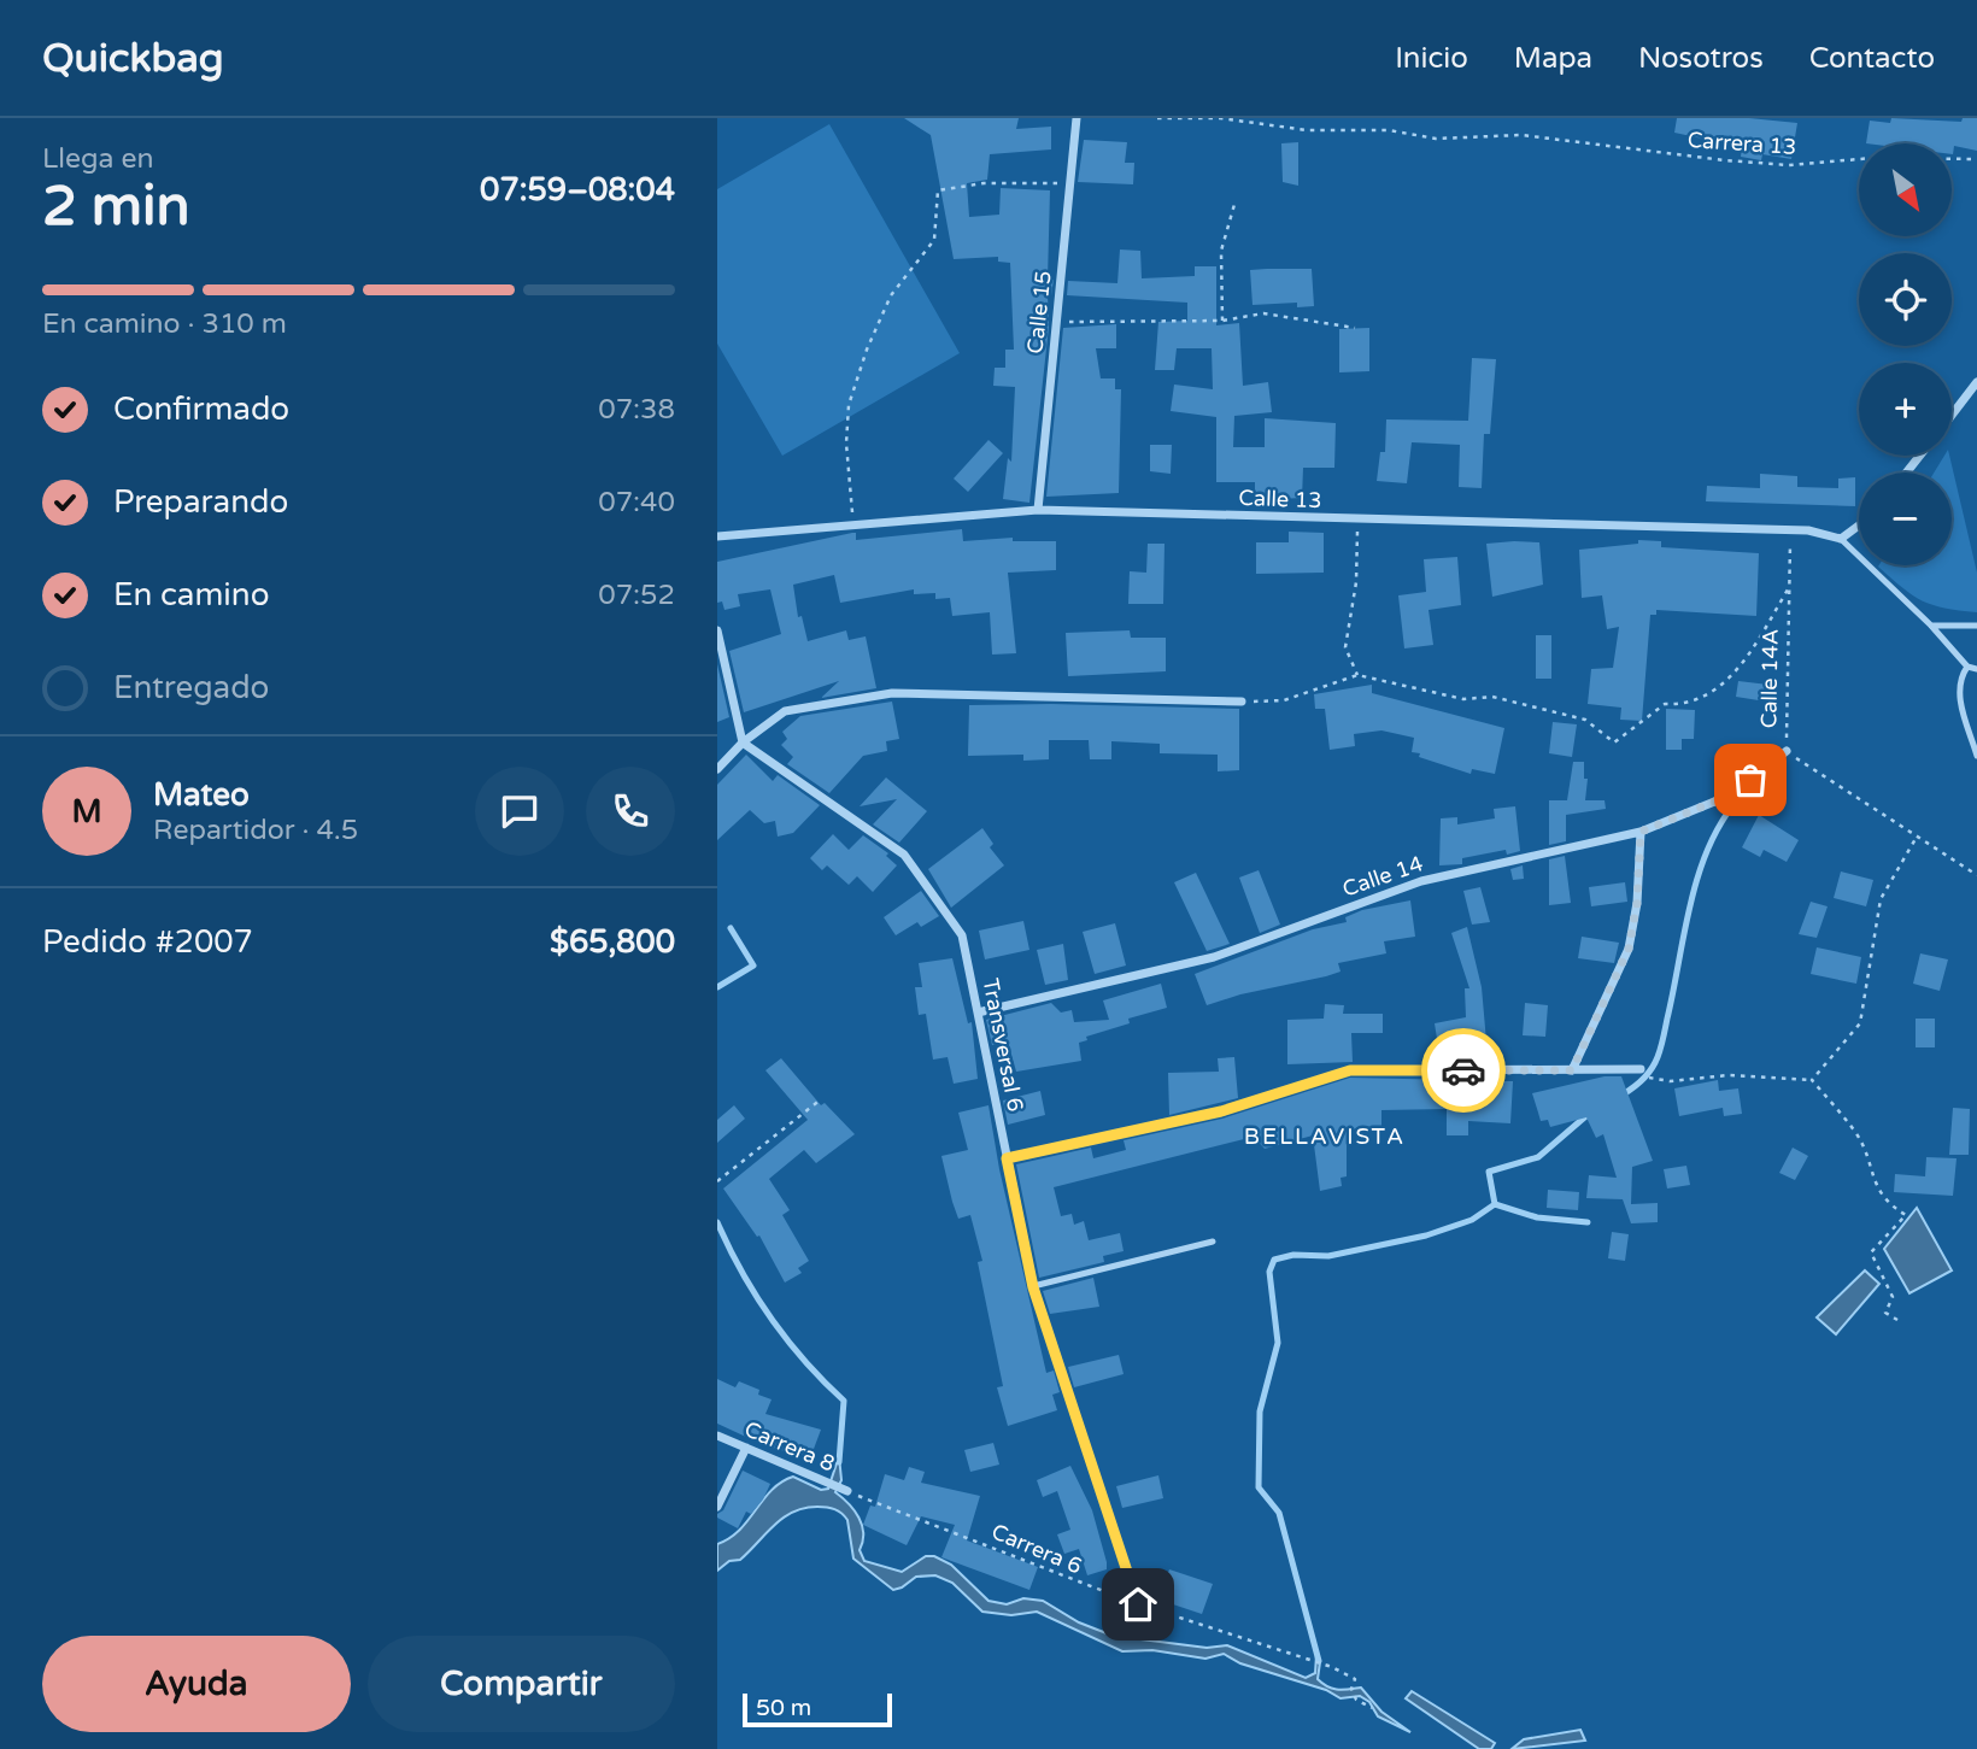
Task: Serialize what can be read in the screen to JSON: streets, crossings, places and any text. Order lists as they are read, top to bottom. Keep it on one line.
{"streets":{"street":["Calle 15","Calle 13","Calle 14","Transversal 6","Carrera 8"],"path":["Carrera 13","Calle 14A","Carrera 6"]},"crossings":[["Calle 15","Calle 13"],["Calle 13","Calle 14A"],["Calle 14A","Calle 14"],["Calle 14","Transversal 6"],["Transversal 6","Carrera 6"],["Carrera 8","Carrera 6"]],"districts":["BELLAVISTA"],"scale_bar":"50 m","north":"bottom right","page":{"header":"Quickbag","nav":["Inicio","Mapa","Nosotros","Contacto"],"heading":["2 min","Llega en","07:59–08:04"],"panel":["Mateo","Repartidor · 4.5","Pedido #2007","$65,800"],"map_buttons":["+","−"],"bar":"En camino · 310 m","list":[["Confirmado","07:38"],["Preparando","07:40"],["En camino","07:52"],"Entregado"],"round":"M","buttons":["Ayuda","Compartir"],"scale":"50 m"}}
